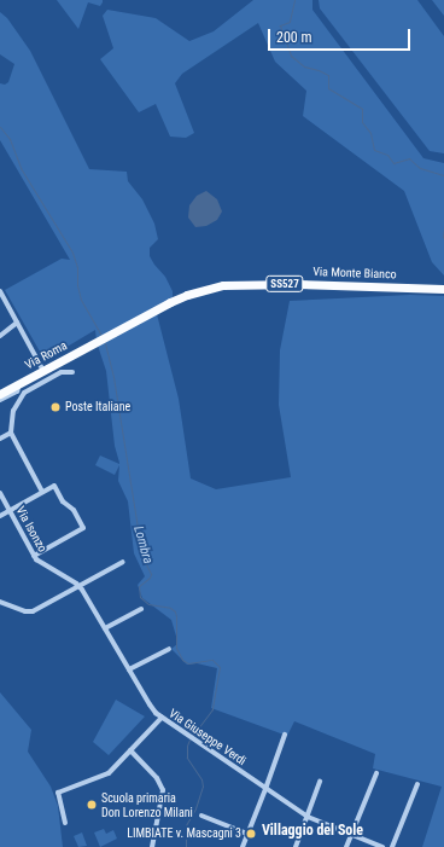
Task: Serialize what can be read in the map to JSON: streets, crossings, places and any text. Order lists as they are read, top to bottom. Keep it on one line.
{"streets":{"main road":["Via Monte Bianco","SS527","Via Roma"],"street":["Via Isonzo","Via Giuseppe Verdi"]},"crossings":[["Via Monte Bianco","Via Roma"],["Via Isonzo","Via Giuseppe Verdi"]],"districts":["Villaggio del Sole"],"water":["Lombra"],"places":["Poste Italiane","Scuola primaria Don Lorenzo Milani","LIMBIATE v. Mascagni 3"],"scale_bar":"200 m"}
